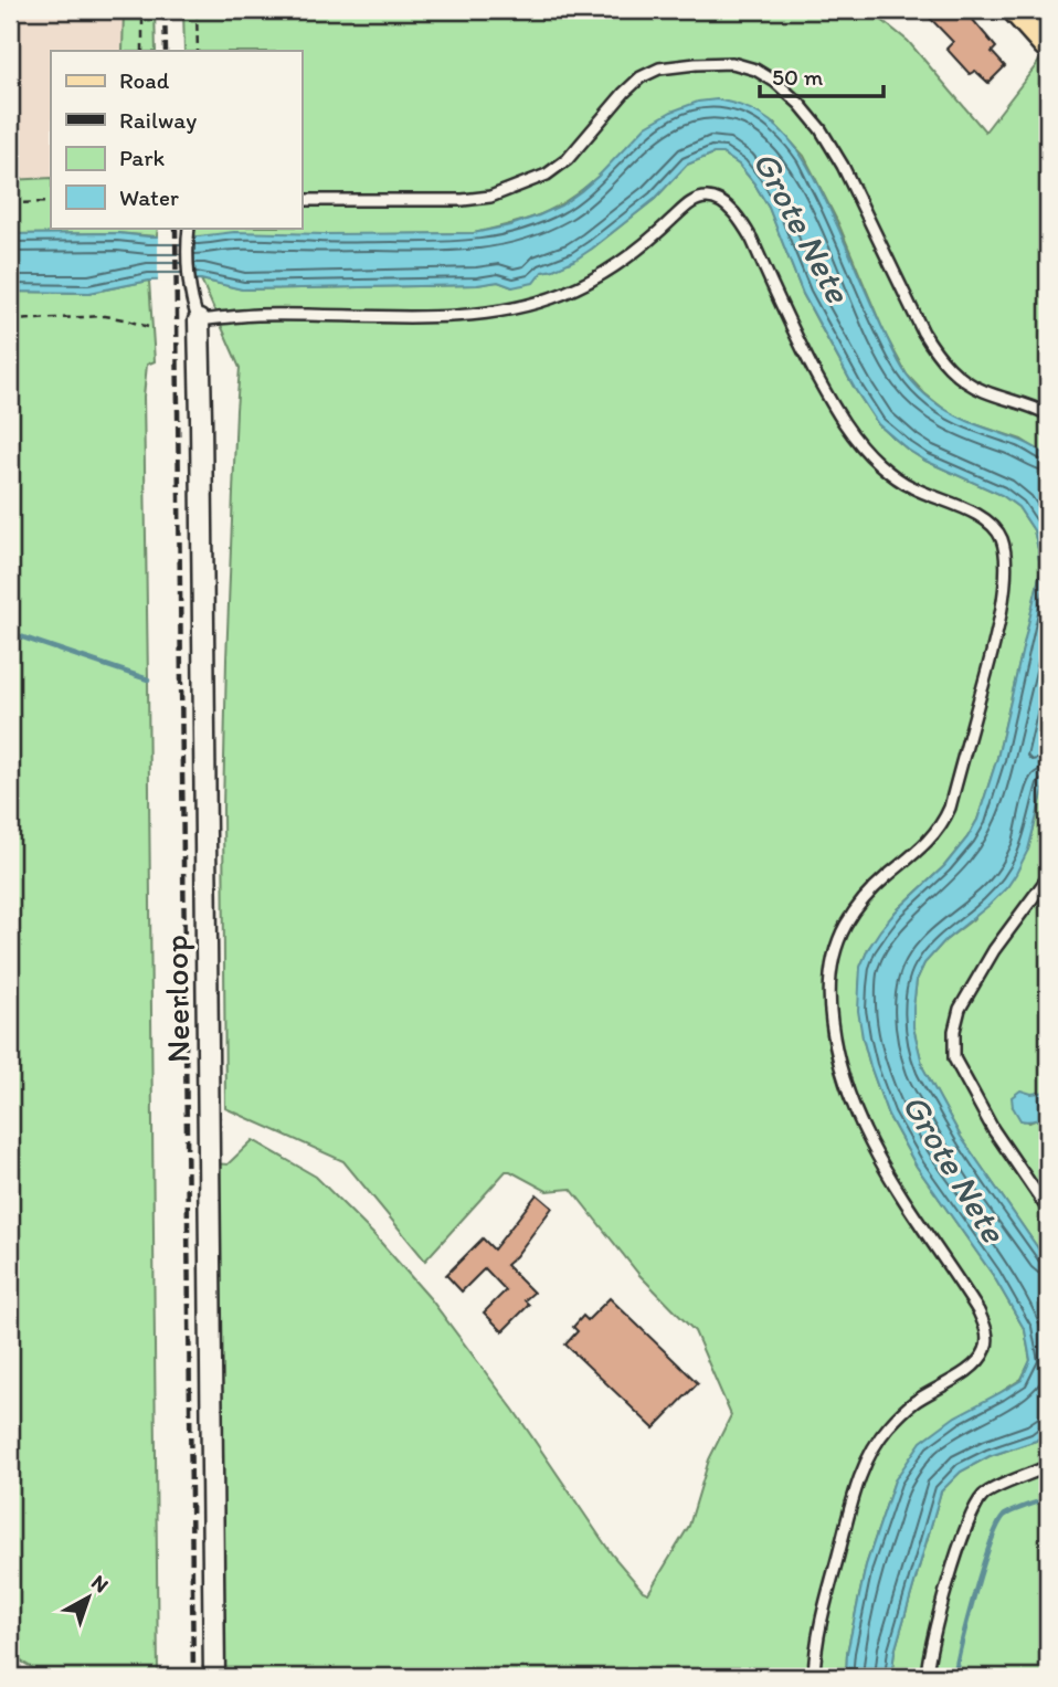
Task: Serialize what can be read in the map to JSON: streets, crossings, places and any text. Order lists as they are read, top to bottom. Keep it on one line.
{"streets":{"street":["Neerloop"]},"water":["Grote Nete"],"legend":["Road","Railway","Park","Water"],"scale_bar":"50 m","north":"top right"}
